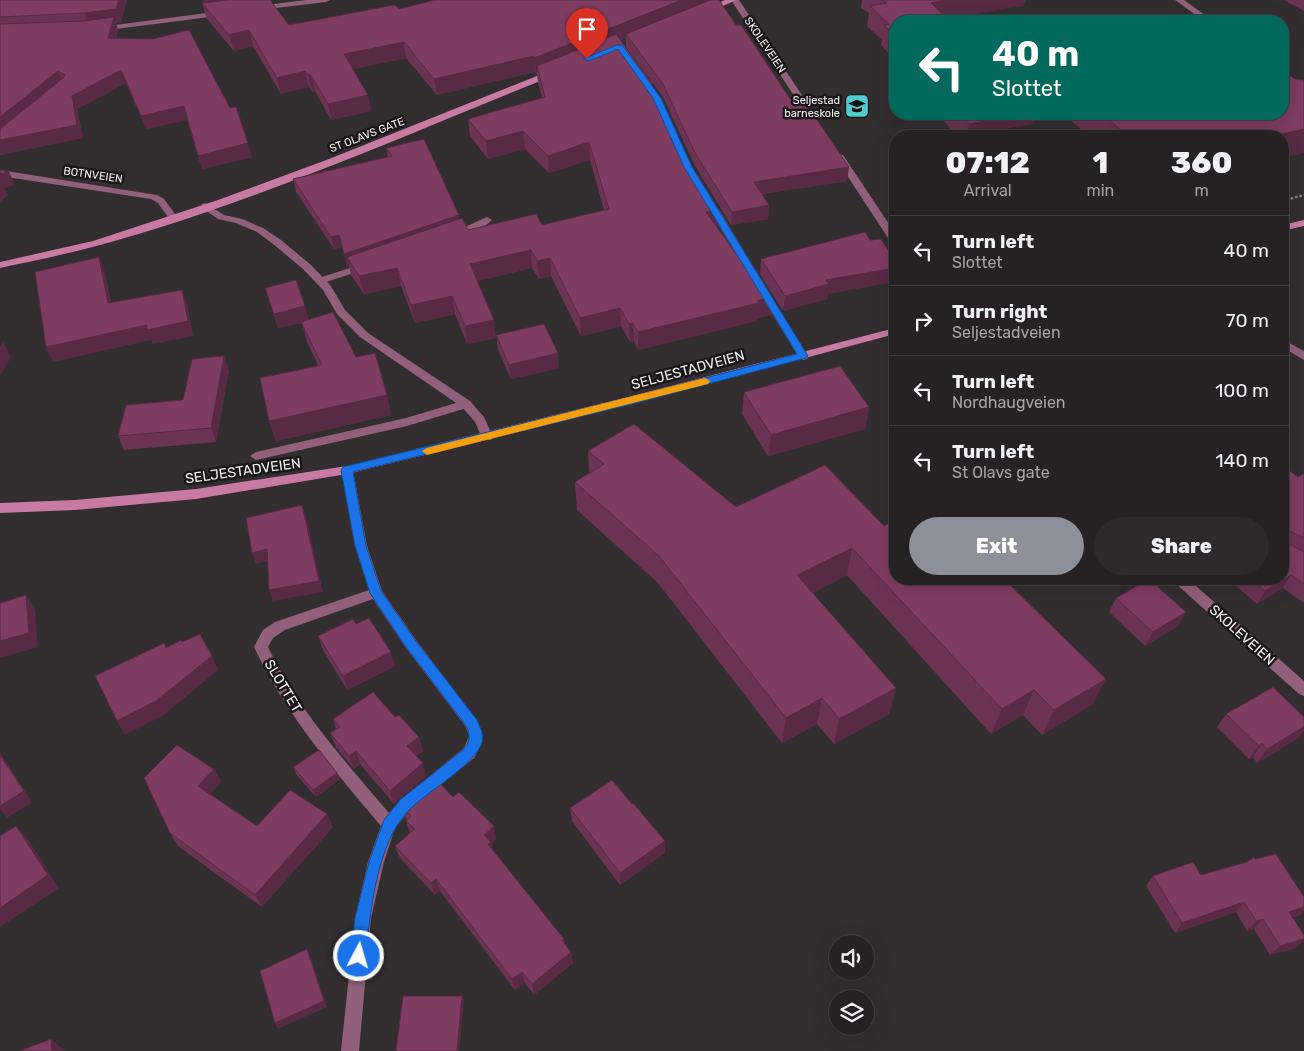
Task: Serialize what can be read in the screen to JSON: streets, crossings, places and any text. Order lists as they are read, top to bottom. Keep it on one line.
{"streets":{"street":["SKOLEVEIEN","ST OLAVS GATE","BOTNVEIEN","SELJESTADVEIEN","SLOTTET"]},"crossings":[["ST OLAVS GATE","BOTNVEIEN"]],"places":{"school or university":["Seljestad barneskole"]},"page":{"turn":["40 m","Slottet"],"eta":["07:12","Arrival","1","min","360","m"],"list":[{"name":"Turn left","note":"Slottet","value":"40 m"},{"name":"Turn right","note":"Seljestadveien","value":"70 m"},{"name":"Turn left","note":"Nordhaugveien","value":"100 m"},{"name":"Turn left","note":"St Olavs gate","value":"140 m"}],"buttons":["Exit","Share"]}}
